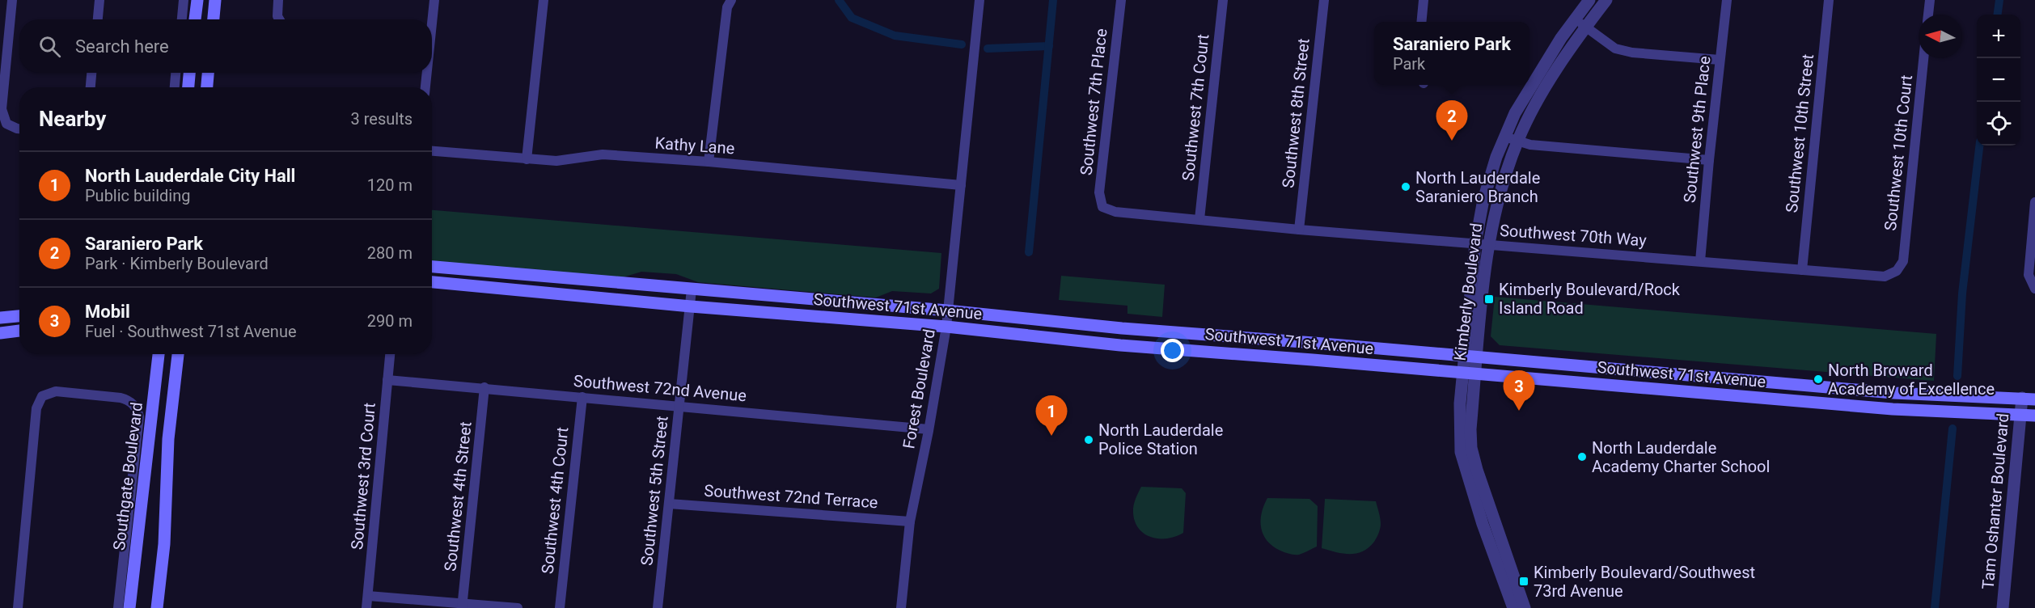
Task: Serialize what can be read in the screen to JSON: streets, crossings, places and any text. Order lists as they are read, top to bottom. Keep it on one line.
{"streets":{"main road":["Southwest 71st Avenue","Southgate Boulevard"],"street":["Southwest 7th Place","Southwest 7th Court","Southwest 8th Street","Southwest 9th Place","Southwest 10th Street","Kathy Lane","Southwest 10th Court","Southwest 70th Way","Kimberly Boulevard","Southwest 72nd Avenue","Forest Boulevard","Southwest 3rd Court","Southwest 5th Street","Southwest 4th Street","Southwest 72nd Terrace","Southwest 4th Court","Tam Oshanter Boulevard"]},"crossings":[["Southwest 7th Place","Southwest 70th Way"],["Southwest 7th Court","Southwest 70th Way"],["Southwest 8th Street","Southwest 70th Way"],["Southwest 9th Place","Southwest 70th Way"],["Southwest 10th Street","Southwest 70th Way"],["Kathy Lane","Forest Boulevard"],["Southwest 10th Court","Southwest 70th Way"],["Southwest 70th Way","Kimberly Boulevard"],["Kimberly Boulevard","Southwest 71st Avenue"],["Southwest 71st Avenue","Forest Boulevard"],["Southwest 71st Avenue","Southwest 5th Street"],["Southwest 71st Avenue","Tam Oshanter Boulevard"],["Southwest 72nd Avenue","Forest Boulevard"],["Southwest 72nd Avenue","Southwest 3rd Court"],["Southwest 72nd Avenue","Southwest 5th Street"],["Southwest 72nd Avenue","Southwest 4th Street"],["Southwest 72nd Avenue","Southwest 4th Court"],["Forest Boulevard","Southwest 72nd Terrace"],["Southwest 5th Street","Southwest 72nd Terrace"]],"places":{"other":["North Lauderdale Saraniero Branch","North Broward Academy of Excellence","North Lauderdale Police Station","North Lauderdale Academy Charter School"],"transit":["Kimberly Boulevard/Rock Island Road","Kimberly Boulevard/Southwest 73rd Avenue"]},"north":"left","page":{"map_buttons":["+","−"],"search":"Search here","popup":["Saraniero Park","Park"],"heading":["Nearby","3 results"],"pins":["2","3","1"],"list":[{"mark":"1","name":"North Lauderdale City Hall","note":"Public building","value":"120 m"},{"mark":"2","name":"Saraniero Park","note":"Park · Kimberly Boulevard","value":"280 m"},{"mark":"3","name":"Mobil","note":"Fuel · Southwest 71st Avenue","value":"290 m"}]}}
